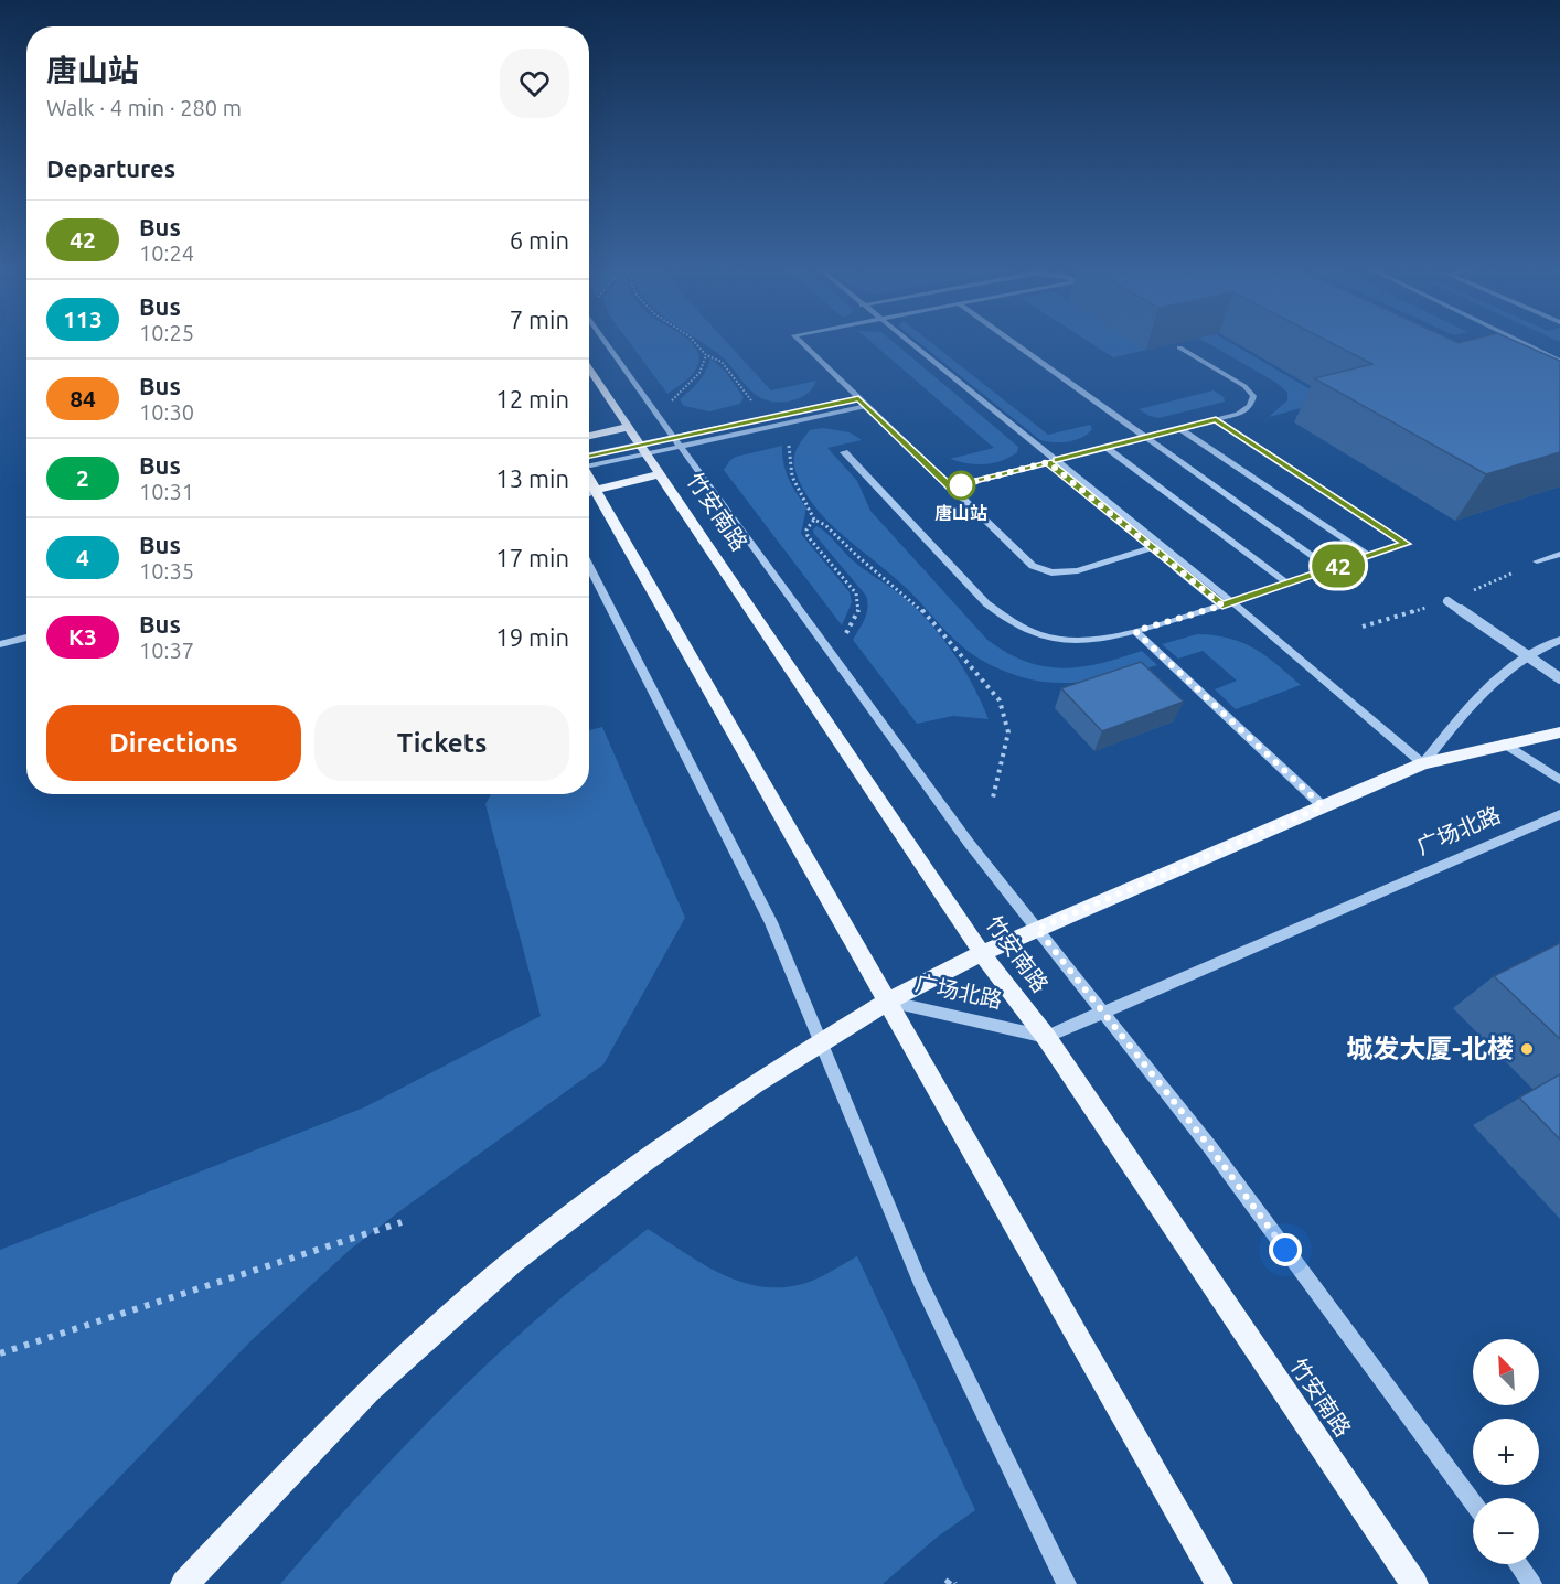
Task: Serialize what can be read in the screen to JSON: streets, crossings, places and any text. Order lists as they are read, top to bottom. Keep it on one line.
{"streets":{"main road":["竹安南路","广场北路"]},"crossings":[["竹安南路","广场北路"]],"places":["唐山站","城发大厦-北楼"],"lines":["bus line 42"],"north":"top left","page":{"on_map":"42","heading":[["唐山站","Walk · 4 min · 280 m"],"Departures"],"list":[{"mark":"42","name":"Bus","note":"10:24","value":"6 min"},{"mark":"113","name":"Bus","note":"10:25","value":"7 min"},{"mark":"84","name":"Bus","note":"10:30","value":"12 min"},{"mark":"2","name":"Bus","note":"10:31","value":"13 min"},{"mark":"4","name":"Bus","note":"10:35","value":"17 min"},{"mark":"K3","name":"Bus","note":"10:37","value":"19 min"}],"buttons":["Directions","Tickets"],"map_buttons":["+","−"]}}
